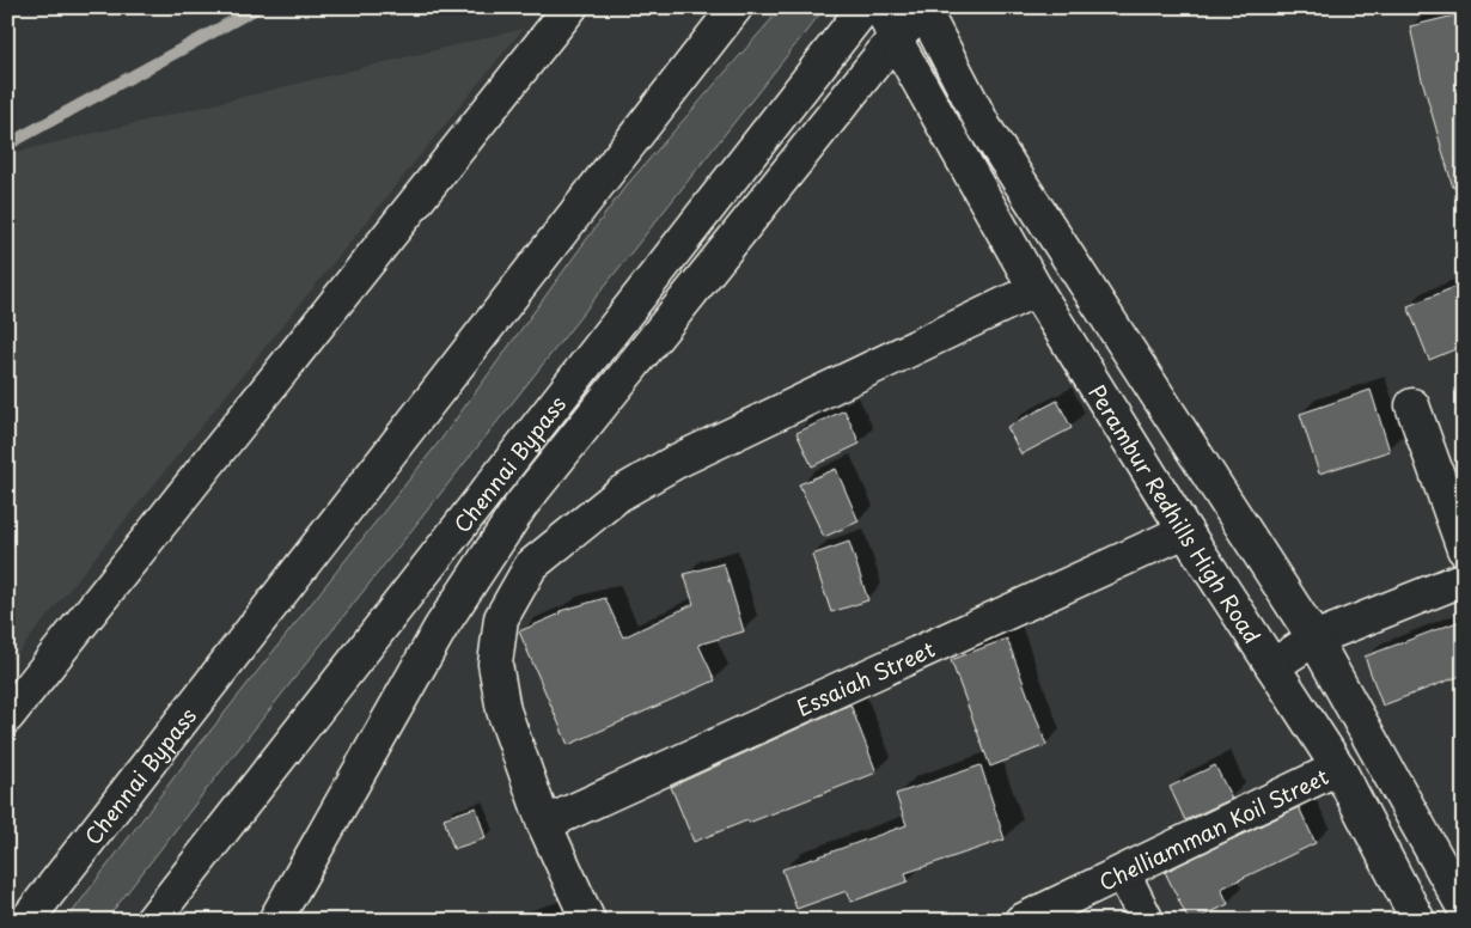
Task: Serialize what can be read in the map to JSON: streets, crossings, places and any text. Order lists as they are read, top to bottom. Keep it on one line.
{"streets":{"main road":["Chennai Bypass","Perambur Redhills High Road","Essaiah Street","Chelliamman Koil Street"]},"crossings":[["Perambur Redhills High Road","Essaiah Street"],["Perambur Redhills High Road","Chelliamman Koil Street"]]}
